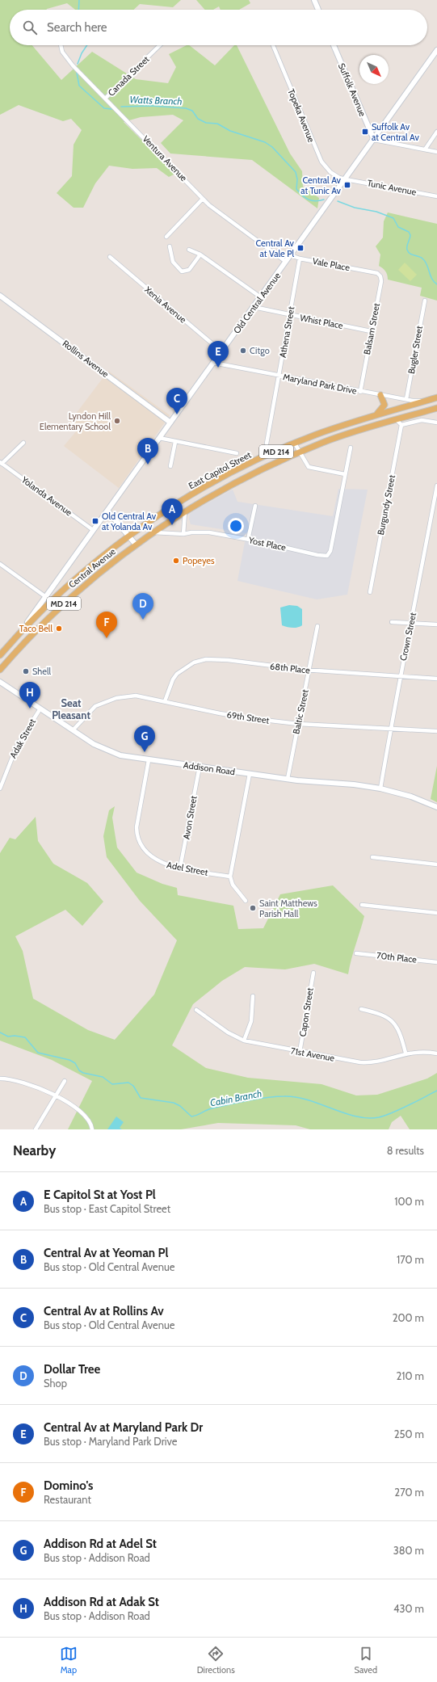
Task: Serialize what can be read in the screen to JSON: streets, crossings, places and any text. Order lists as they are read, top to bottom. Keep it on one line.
{"streets":{"main road":["Suffolk Avenue","Old Central Avenue","Rollins Avenue","MD 214","East Capitol Street","Central Avenue","Addison Road"],"street":["Canada Street","Topeka Avenue","Ventura Avenue","Tunic Avenue","Vale Place","Xenia Avenue","Whist Place","Balsam Street","Athena Street","Bugler Street","Maryland Park Drive","Yolanda Avenue","Burgundy Street","Yost Place","Crown Street","68th Place","Baltic Street","69th Street","Adak Street","Avon Street","Adel Street","70th Place","Capon Street","71st Avenue"]},"crossings":[["Canada Street","Ventura Avenue"],["Suffolk Avenue","Old Central Avenue"],["Topeka Avenue","Tunic Avenue"],["Topeka Avenue","Old Central Avenue"],["Ventura Avenue","Old Central Avenue"],["Tunic Avenue","Old Central Avenue"],["Vale Place","Old Central Avenue"],["Vale Place","Balsam Street"],["Vale Place","Athena Street"],["Old Central Avenue","Xenia Avenue"],["Old Central Avenue","Whist Place"],["Old Central Avenue","Rollins Avenue"],["Old Central Avenue","Maryland Park Drive"],["Old Central Avenue","Yolanda Avenue"],["Old Central Avenue","Central Avenue"],["Whist Place","Balsam Street"],["Whist Place","Athena Street"],["Balsam Street","Maryland Park Drive"],["Athena Street","Maryland Park Drive"],["Bugler Street","Maryland Park Drive"],["Maryland Park Drive","East Capitol Street"],["East Capitol Street","Yost Place"],["East Capitol Street","Central Avenue"],["Crown Street","68th Place"],["Crown Street","69th Street"],["Crown Street","Addison Road"],["68th Place","Baltic Street"],["68th Place","69th Street"],["Baltic Street","69th Street"],["Baltic Street","Addison Road"],["69th Street","Addison Road"],["Adak Street","Addison Road"],["Addison Road","Avon Street"],["Addison Road","Adel Street"],["Avon Street","Adel Street"],["Capon Street","71st Avenue"]],"districts":["Seat Pleasant"],"water":["Watts Branch","Cabin Branch"],"places":{"transit":["Suffolk Av at Central Av","Central Av at Tunic Av","Central Av at Vale Pl","Old Central Av at Yolanda Av"],"other":["Citgo","Lyndon Hill Elementary School","Popeyes","Taco Bell","Shell","Saint Matthews Parish Hall"]},"north":"bottom right","page":{"search":"Search here","pins":["E","C","B","A","D","F","H","G"],"heading":["Nearby","8 results"],"list":[{"mark":"A","name":"E Capitol St at Yost Pl","note":"Bus stop · East Capitol Street","value":"100 m"},{"mark":"B","name":"Central Av at Yeoman Pl","note":"Bus stop · Old Central Avenue","value":"170 m"},{"mark":"C","name":"Central Av at Rollins Av","note":"Bus stop · Old Central Avenue","value":"200 m"},{"mark":"D","name":"Dollar Tree","note":"Shop","value":"210 m"},{"mark":"E","name":"Central Av at Maryland Park Dr","note":"Bus stop · Maryland Park Drive","value":"250 m"},{"mark":"F","name":"Domino's","note":"Restaurant","value":"270 m"},{"mark":"G","name":"Addison Rd at Adel St","note":"Bus stop · Addison Road","value":"380 m"},{"mark":"H","name":"Addison Rd at Adak St","note":"Bus stop · Addison Road","value":"430 m"}],"nav":["Map","Directions","Saved"]}}
